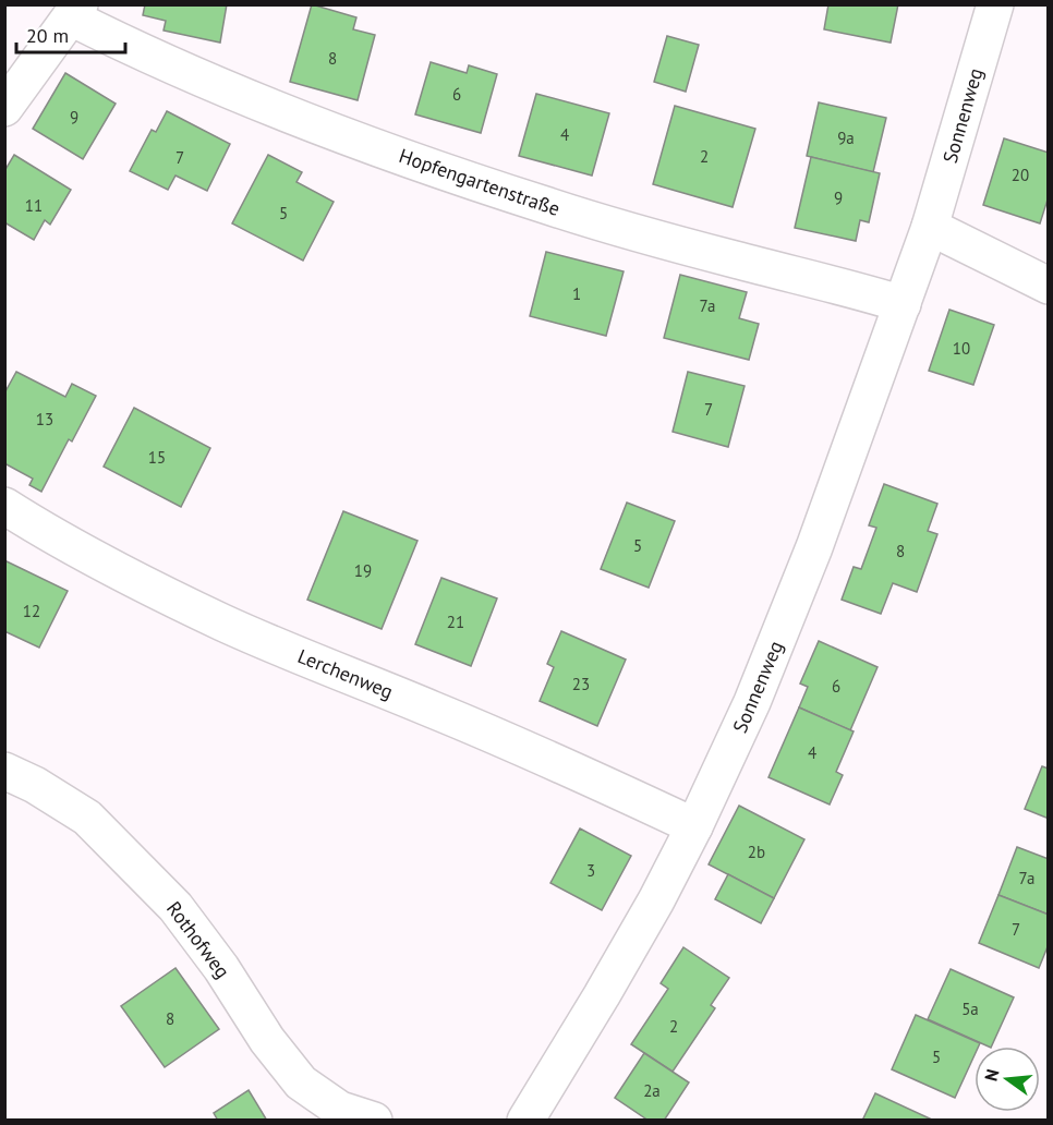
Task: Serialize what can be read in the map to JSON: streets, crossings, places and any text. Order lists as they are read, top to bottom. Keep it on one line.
{"streets":{"street":["Sonnenweg","Hopfengartenstraße","Lerchenweg","Rothofweg"]},"crossings":[["Sonnenweg","Hopfengartenstraße"],["Sonnenweg","Lerchenweg"]],"house_numbers":["8","6","9","4","9a","2","7","20","9","11","5","1","7a","10","7","13","15","5","8","19","12","21","23","6","4","2b","3","7a","7","5a","8","2","5","2a"],"scale_bar":"20 m","north":"left"}
